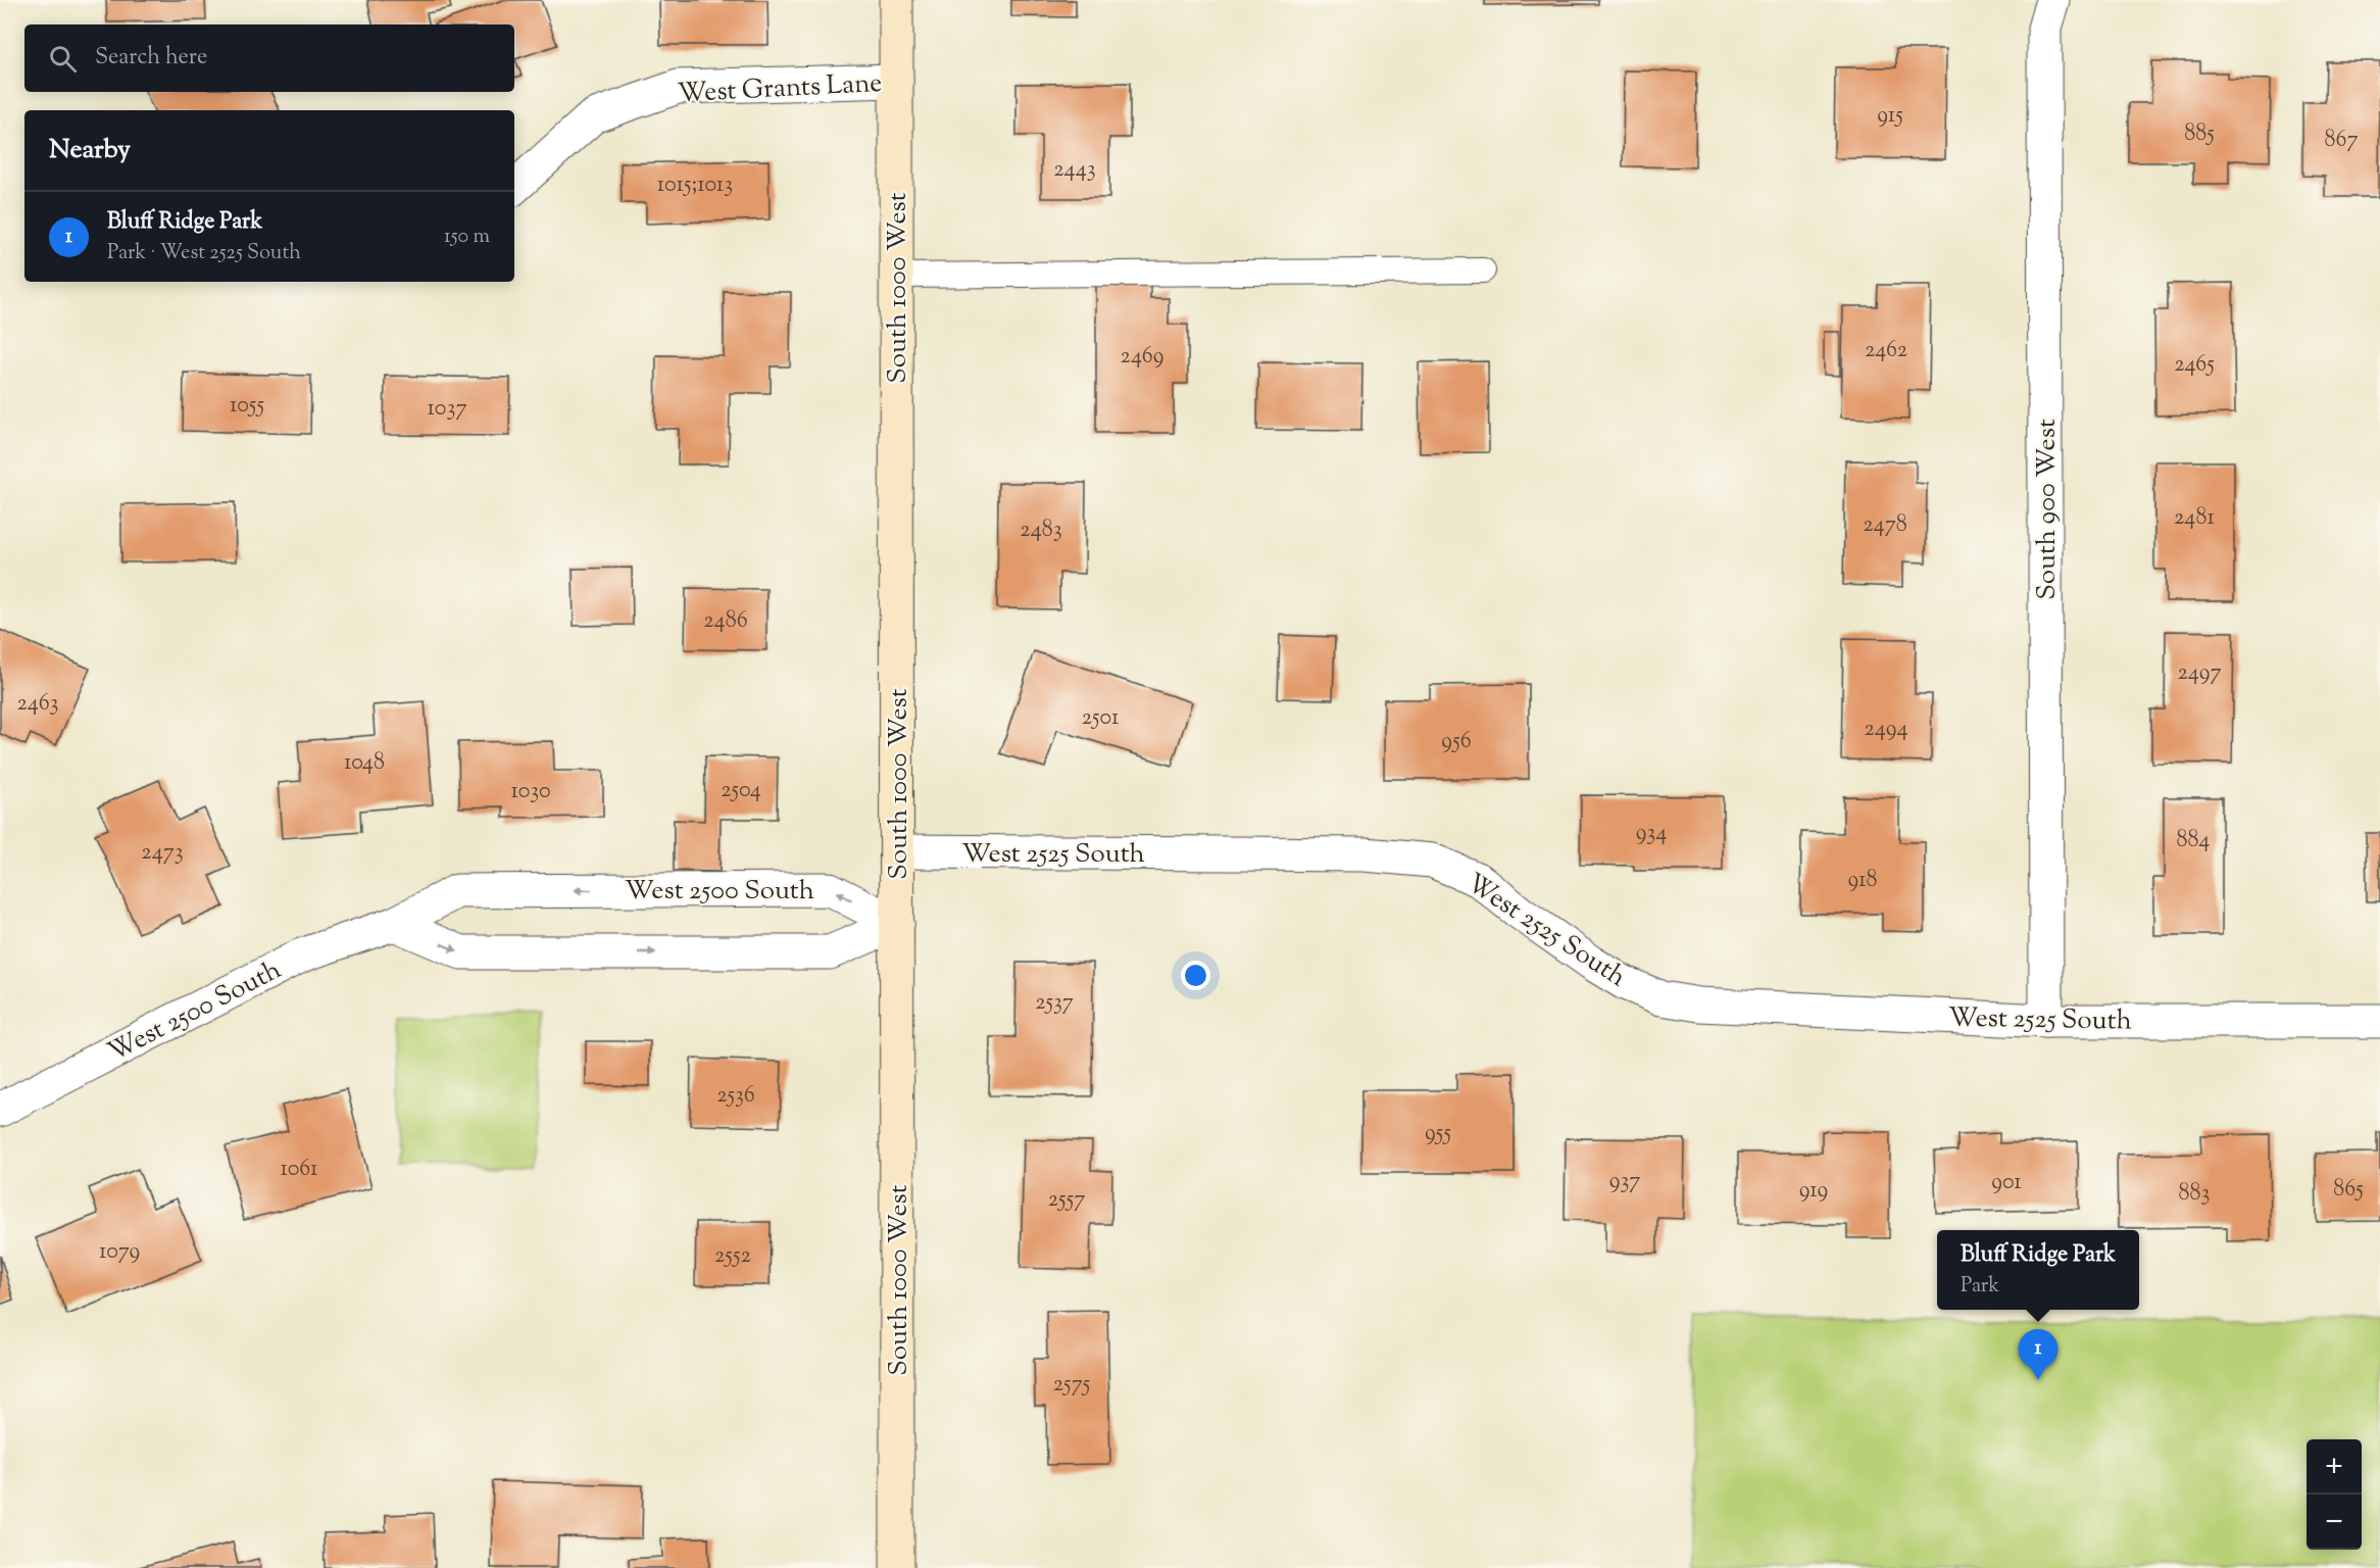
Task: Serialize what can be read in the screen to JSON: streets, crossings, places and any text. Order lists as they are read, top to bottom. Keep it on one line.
{"streets":{"main road":["South 1000 West"],"street":["West Grants Lane","South 900 West","West 2525 South","West 2500 South"]},"crossings":[["West Grants Lane","South 1000 West"],["South 1000 West","West 2525 South"],["South 1000 West","West 2500 South"],["South 900 West","West 2525 South"]],"house_numbers":["915","885","867","2443","1015;1013","2462","2469","2465","1055","1037","2481","2478","2483","2486","2497","2463","2501","2494","956","1048","2504","1030","934","884","2473","918","2537","2536","955","1061","937","901","865","919","883","2557","1079","2552","2575"],"page":{"search":"Search here","heading":"Nearby","list":[{"mark":"1","name":"Bluff Ridge Park","note":"Park · West 2525 South","value":"150 m"}],"popup":["Bluff Ridge Park","Park"],"pins":"1","map_buttons":["+","−"]}}
